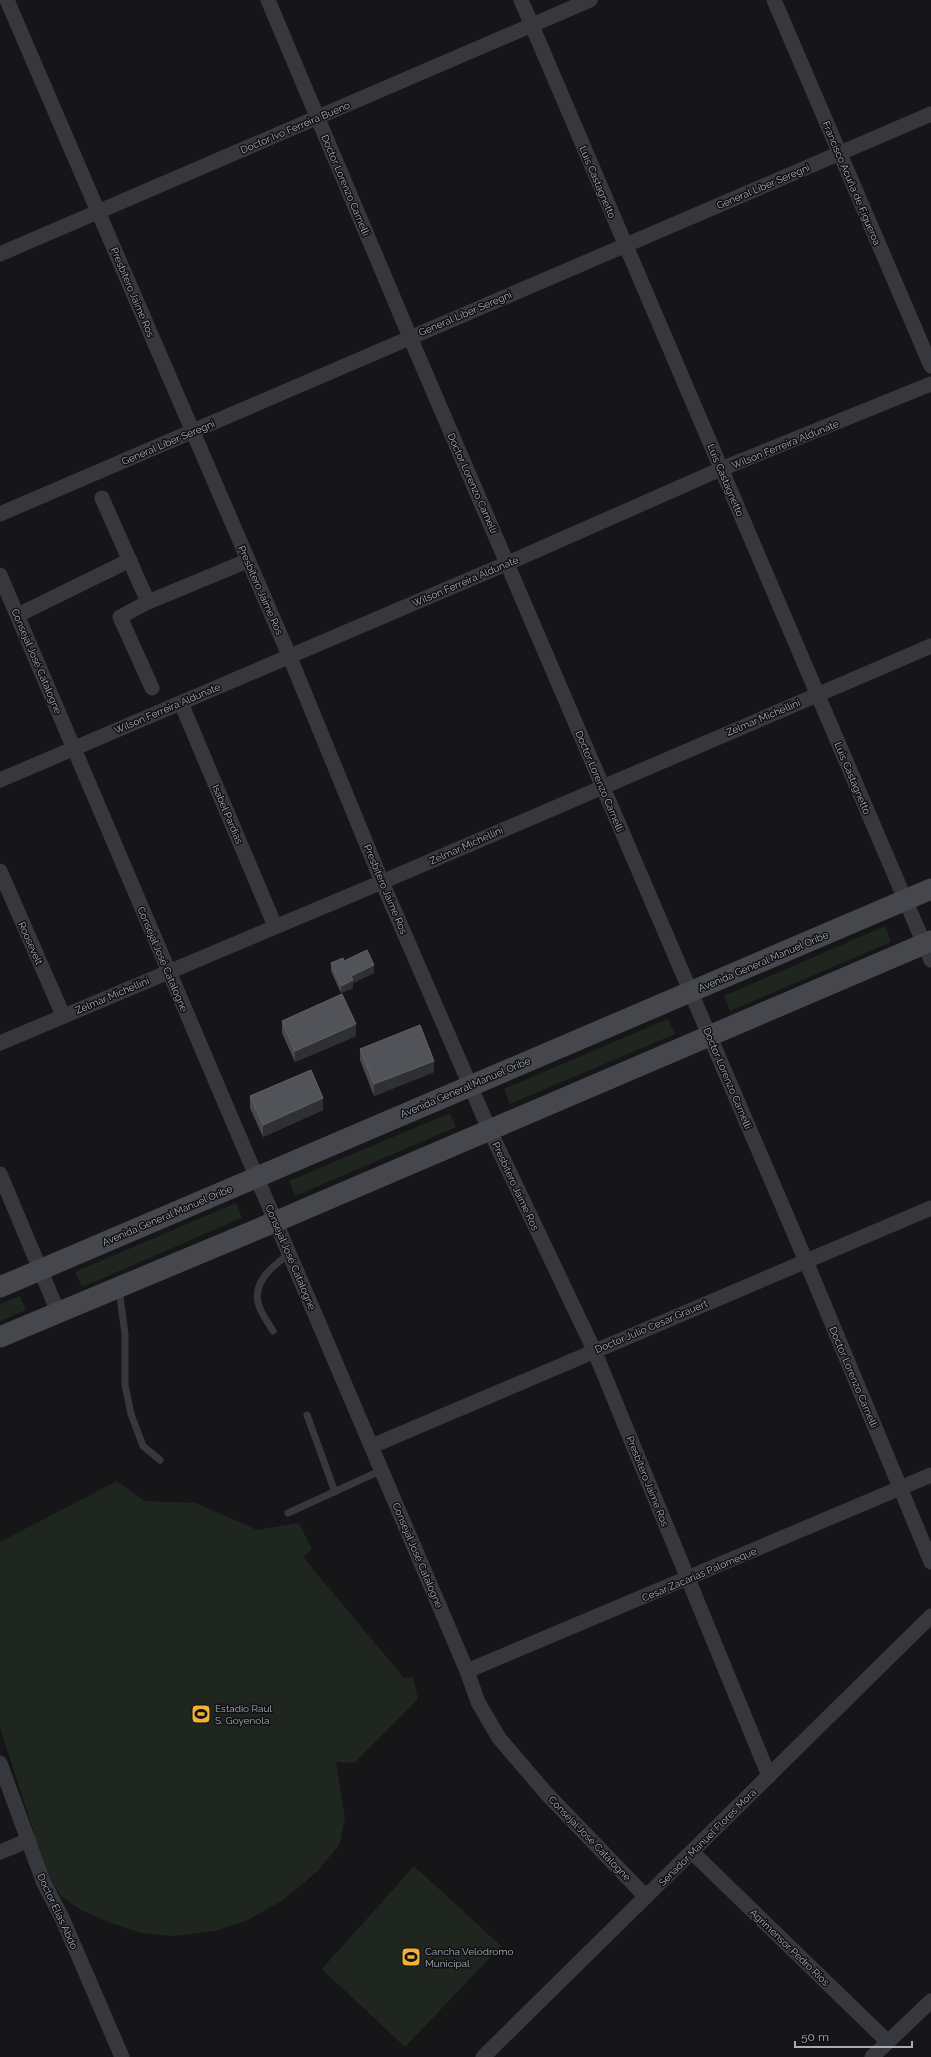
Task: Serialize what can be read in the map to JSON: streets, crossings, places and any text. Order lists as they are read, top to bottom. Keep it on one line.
{"streets":{"main road":["Avenida General Manuel Oribe"],"street":["Doctor Ivo Ferreira Bueno","Luis Castagnetto","Francisco Acuña de Figueroa","Doctor Lorenzo Carnelli","General Líber Seregni","Presbítero Jaime Ros","Wilson Ferreira Aldunate","Consejal José Catalogne","Zelmar Michellini","Isabel Pardias","Roosevelt","Doctor Julio Cesar Grauert","Cesar Zacarias Palomeque","Senador Manuel Flores Mora","Doctor Elías Abdo","Agrimensor Pedro Ríos"]},"crossings":[["Doctor Ivo Ferreira Bueno","Luis Castagnetto"],["Doctor Ivo Ferreira Bueno","Doctor Lorenzo Carnelli"],["Doctor Ivo Ferreira Bueno","Presbítero Jaime Ros"],["Luis Castagnetto","General Líber Seregni"],["Luis Castagnetto","Wilson Ferreira Aldunate"],["Luis Castagnetto","Zelmar Michellini"],["Luis Castagnetto","Avenida General Manuel Oribe"],["Francisco Acuña de Figueroa","General Líber Seregni"],["Doctor Lorenzo Carnelli","General Líber Seregni"],["Doctor Lorenzo Carnelli","Wilson Ferreira Aldunate"],["Doctor Lorenzo Carnelli","Zelmar Michellini"],["Doctor Lorenzo Carnelli","Avenida General Manuel Oribe"],["Doctor Lorenzo Carnelli","Doctor Julio Cesar Grauert"],["Doctor Lorenzo Carnelli","Cesar Zacarias Palomeque"],["General Líber Seregni","Presbítero Jaime Ros"],["Presbítero Jaime Ros","Wilson Ferreira Aldunate"],["Presbítero Jaime Ros","Zelmar Michellini"],["Presbítero Jaime Ros","Avenida General Manuel Oribe"],["Presbítero Jaime Ros","Doctor Julio Cesar Grauert"],["Presbítero Jaime Ros","Cesar Zacarias Palomeque"],["Presbítero Jaime Ros","Senador Manuel Flores Mora"],["Wilson Ferreira Aldunate","Consejal José Catalogne"],["Wilson Ferreira Aldunate","Isabel Pardias"],["Consejal José Catalogne","Zelmar Michellini"],["Consejal José Catalogne","Avenida General Manuel Oribe"],["Consejal José Catalogne","Doctor Julio Cesar Grauert"],["Consejal José Catalogne","Cesar Zacarias Palomeque"],["Consejal José Catalogne","Senador Manuel Flores Mora"],["Zelmar Michellini","Isabel Pardias"],["Zelmar Michellini","Roosevelt"],["Senador Manuel Flores Mora","Agrimensor Pedro Ríos"]],"places":{"sports":["Estadio Raul S. Goyenola","Cancha Velódromo Municipal"]},"scale_bar":"50 m"}
